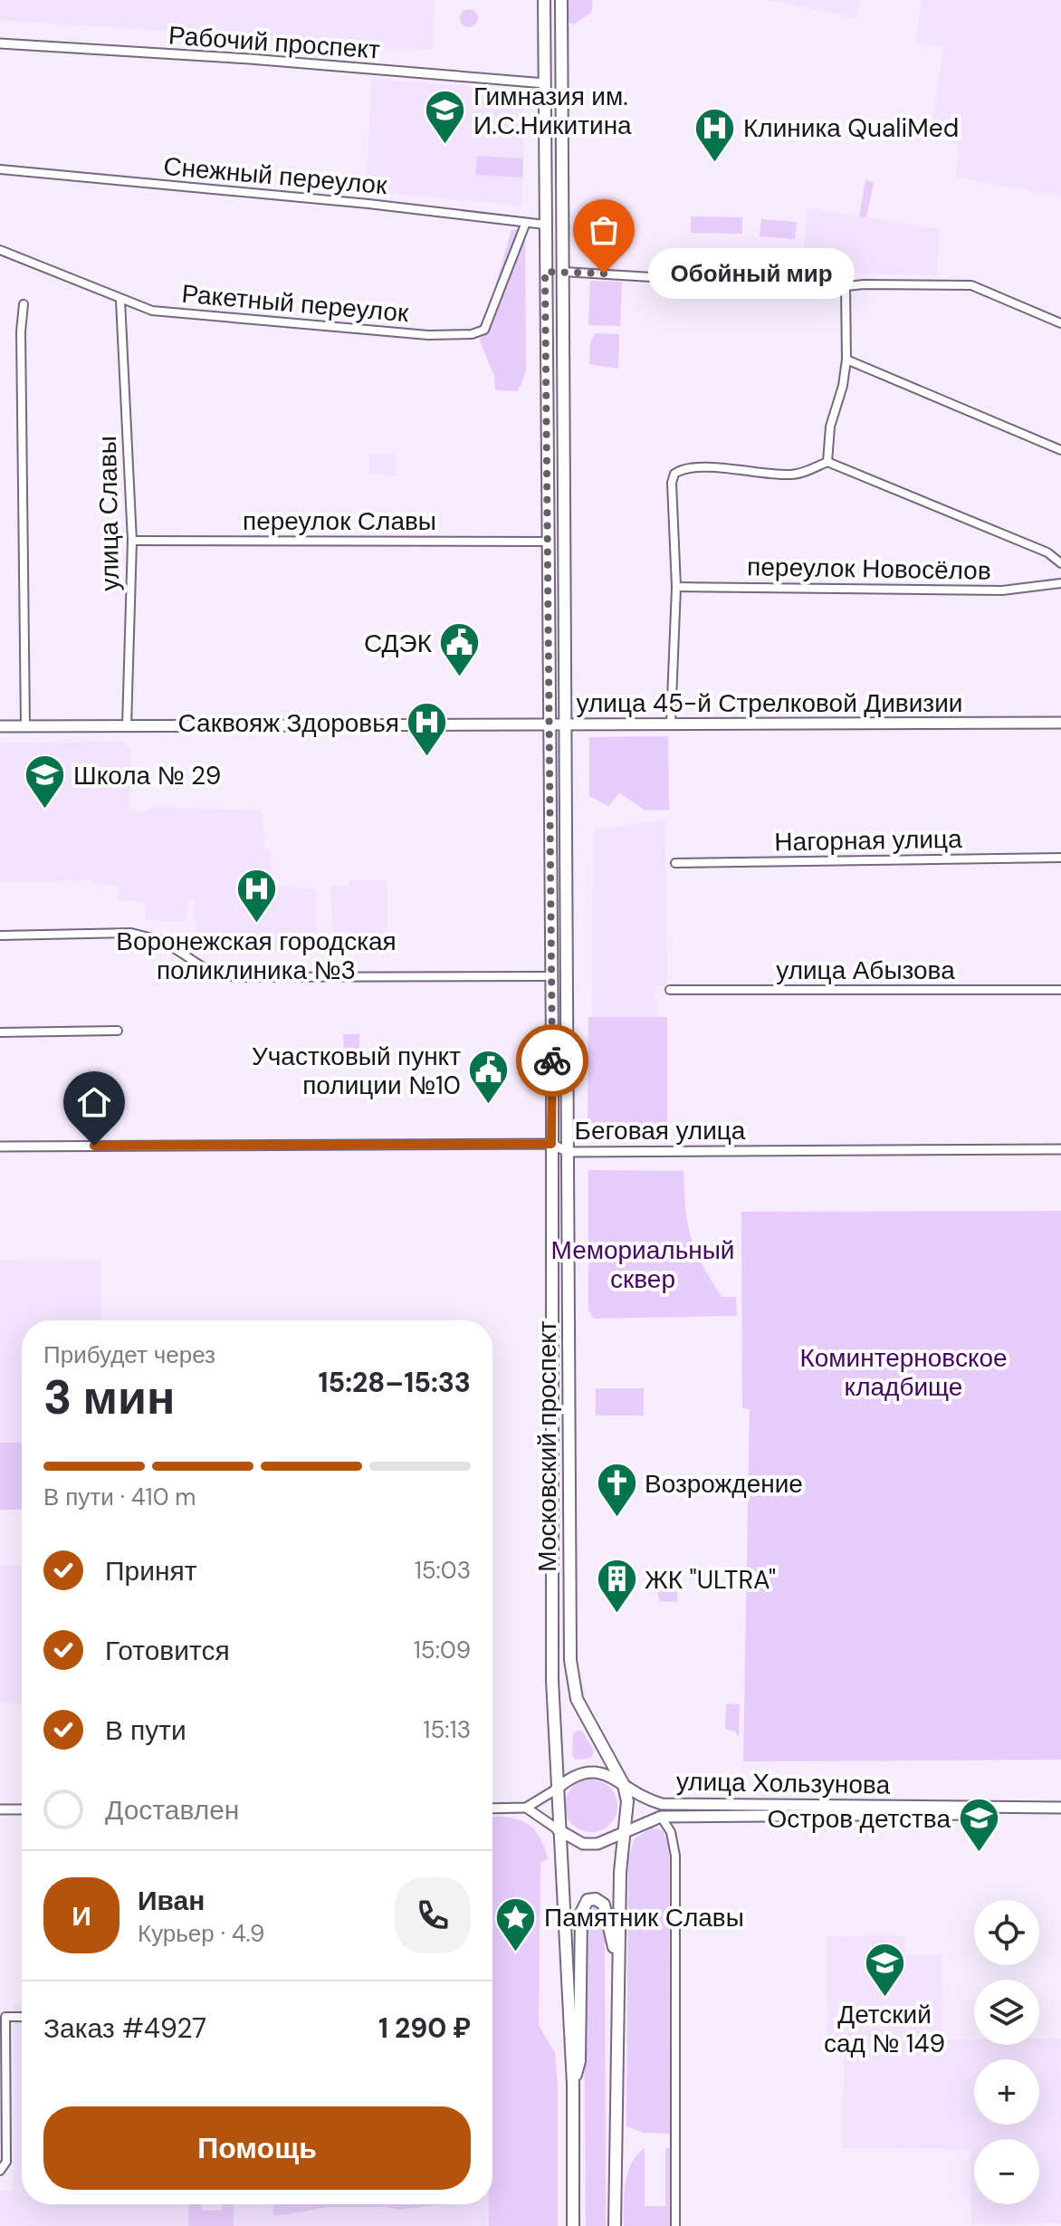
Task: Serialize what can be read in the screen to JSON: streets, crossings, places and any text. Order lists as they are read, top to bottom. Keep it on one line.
{"streets":{"main road":["улица 45-й Стрелковой Дивизии","Московский проспект","улица Хользунова"],"street":["Рабочий проспект","Снежный переулок","Ракетный переулок","улица Славы","переулок Славы","переулок Новосёлов","Нагорная улица","улица Абызова","Беговая улица"]},"crossings":[["Рабочий проспект","Московский проспект"],["Снежный переулок","Ракетный переулок"],["Снежный переулок","Московский проспект"],["Ракетный переулок","улица Славы"],["улица Славы","переулок Славы"],["улица Славы","улица 45-й Стрелковой Дивизии"],["переулок Славы","Московский проспект"],["улица 45-й Стрелковой Дивизии","Московский проспект"],["Беговая улица","Московский проспект"],["Московский проспект","улица Хользунова"]],"parks":["Мемориальный сквер","Коминтерновское кладбище"],"places":{"school or university":["Гимназия им. И.С.Никитина","Школа № 29","Остров детства","Детский сад № 149"],"hospital":["Клиника QualiMed","Саквояж Здоровья","Воронежская городская поликлиника №3"],"other":["Обойный мир"],"public building":["СДЭК","Участковый пункт полиции №10"],"church":["Возрождение"],"building":["ЖК \"ULTRA\""],"place":["Памятник Славы"]},"page":{"bubble":"Обойный мир","heading":["3 мин","Прибудет через","15:28–15:33"],"panel":["Иван","Курьер · 4.9","Заказ #4927","1 290 ₽"],"bar":"В пути · 410 m","list":[["Принят","15:03"],["Готовится","15:09"],["В пути","15:13"],"Доставлен"],"round":"И","map_buttons":["+","−"],"buttons":"Помощь"}}
